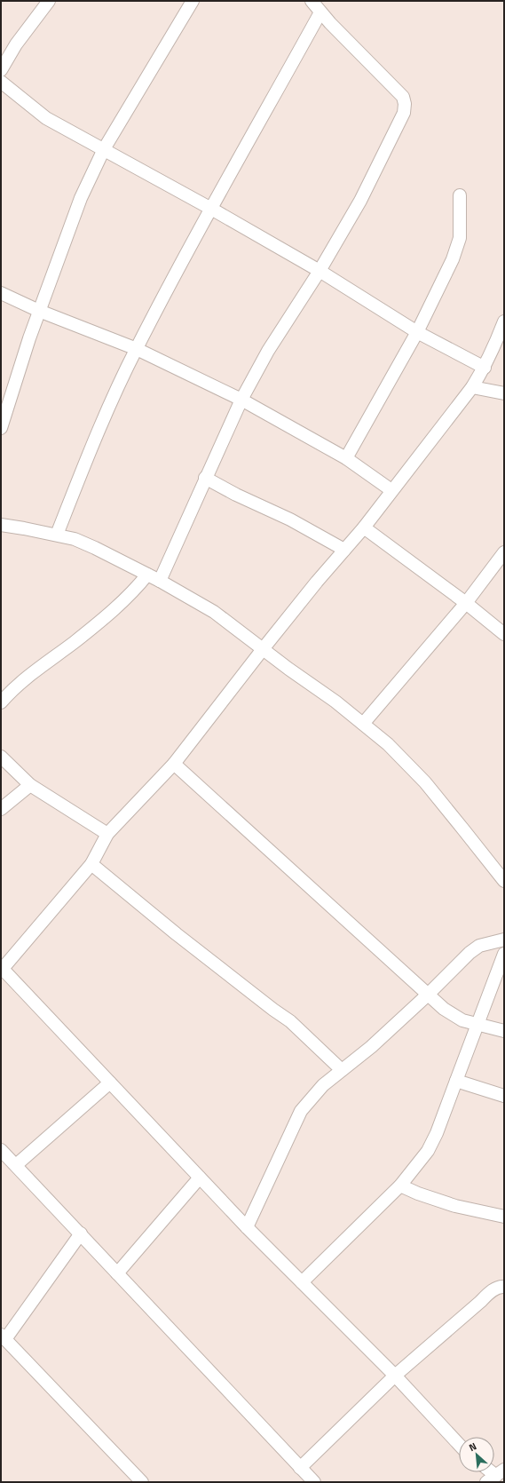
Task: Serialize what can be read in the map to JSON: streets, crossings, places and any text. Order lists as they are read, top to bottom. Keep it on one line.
{"north":"top left"}
